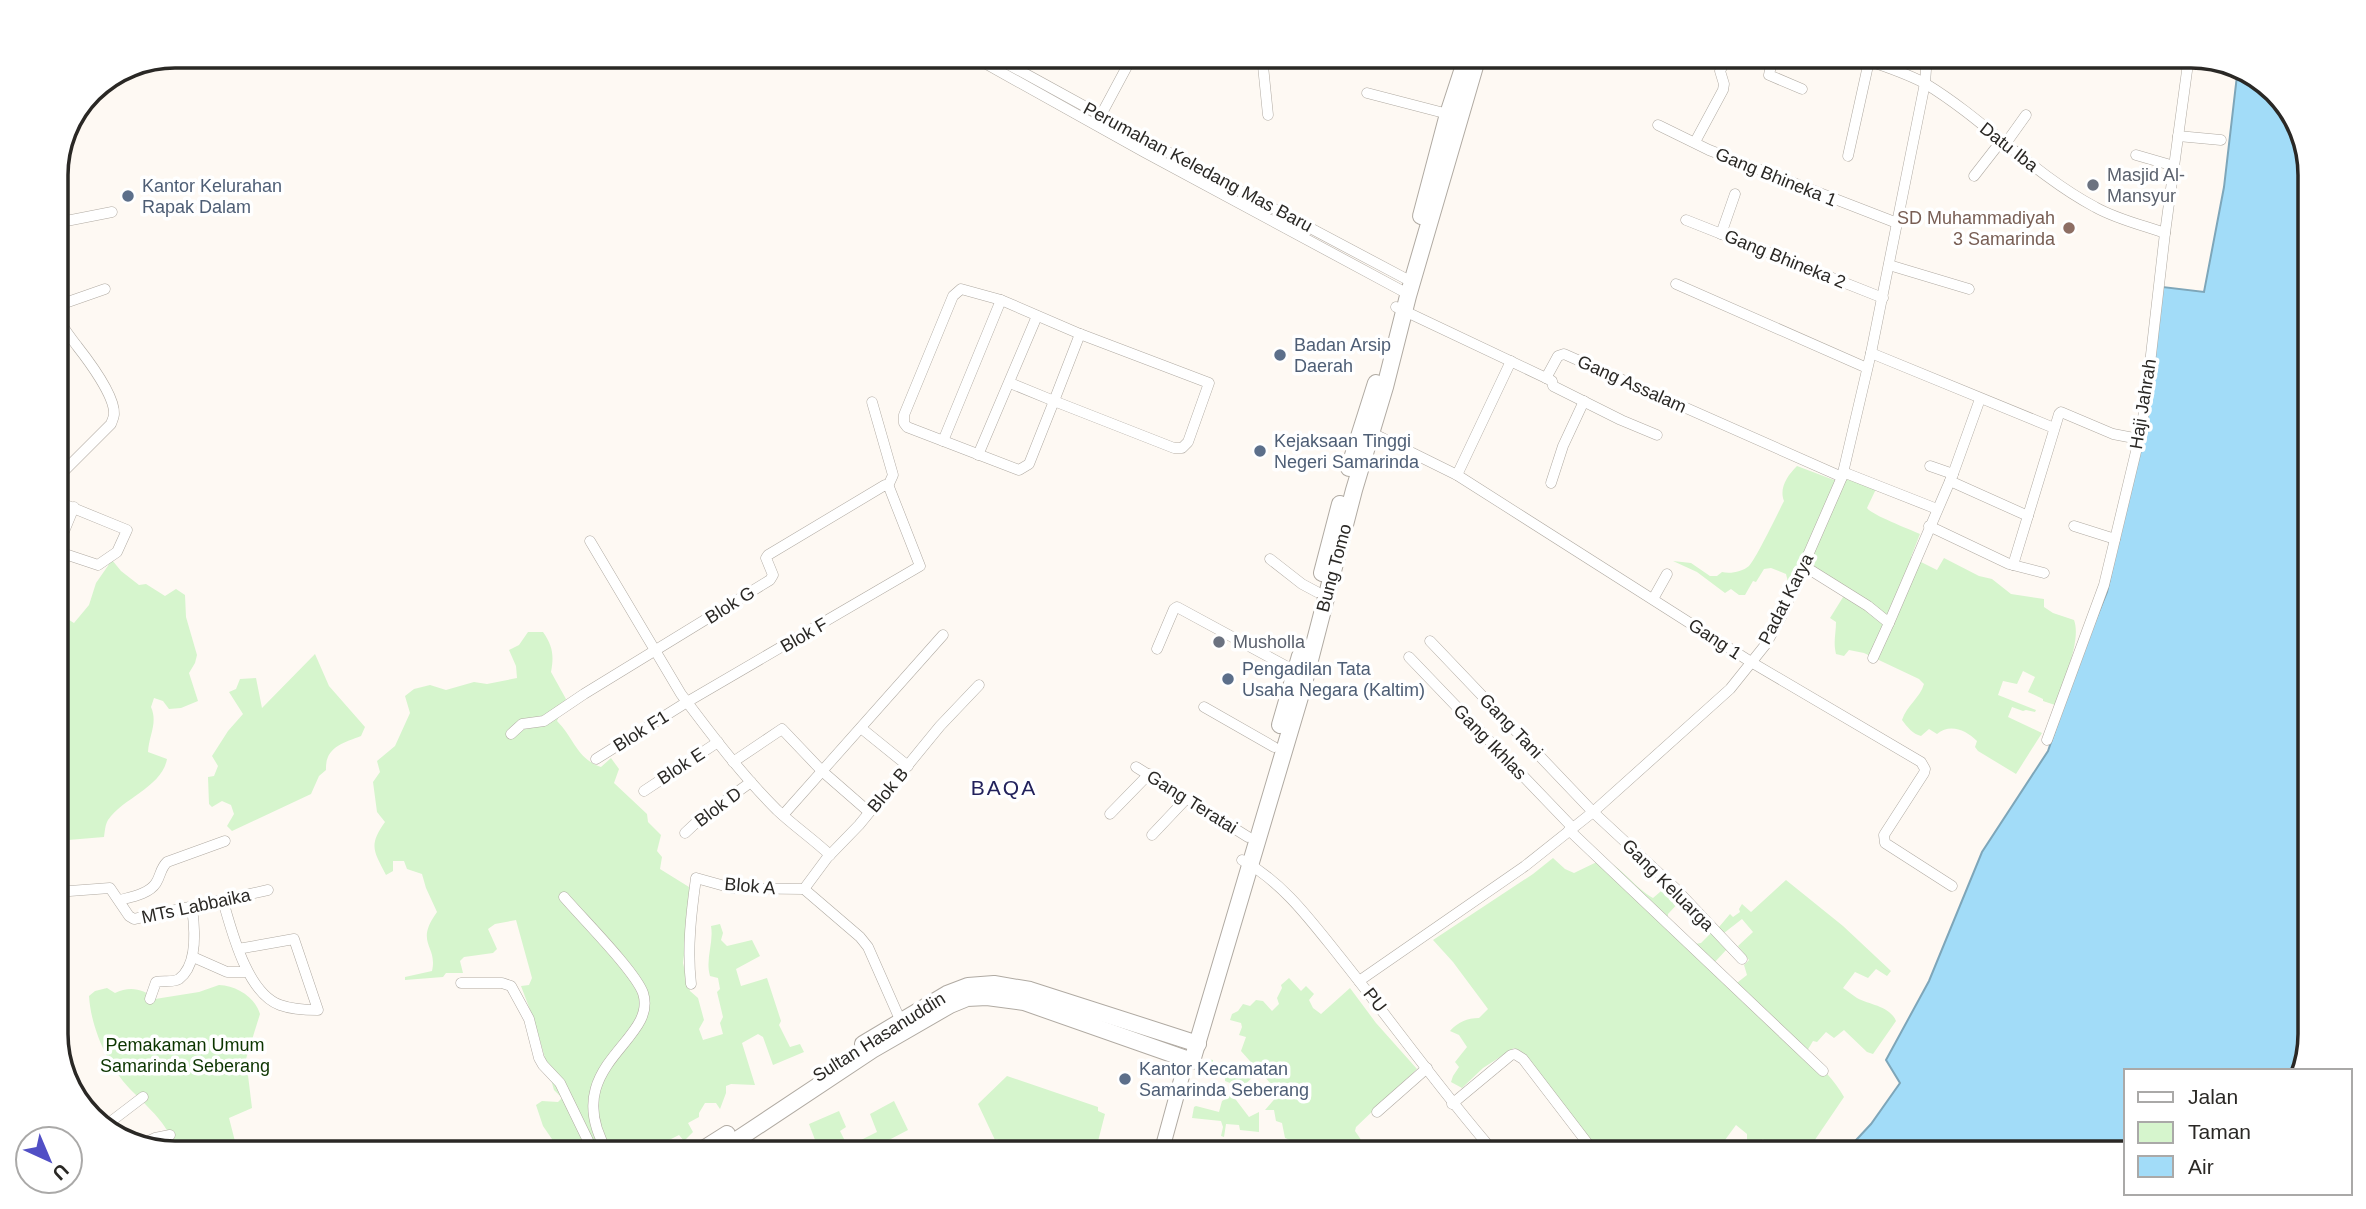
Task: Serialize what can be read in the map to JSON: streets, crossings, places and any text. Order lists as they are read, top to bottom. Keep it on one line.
{"streets":{"main road":["Bung Tomo","Sultan Hasanuddin"],"street":["Datu Iba","Perumahan Keledang Mas Baru","Gang Bhineka 1","Gang Bhineka 2","Gang Assalam","Haji Jahrah","Padat Karya","Blok G","Blok F","Gang 1","Gang Tani","Blok F1","Gang Ikhlas","Blok E","Blok B","Gang Teratai","Blok D","Gang Keluarga","Blok A","MTs Labbaika","PU"]},"crossings":[["Datu Iba","Haji Jahrah"],["Datu Iba","Padat Karya"],["Gang Bhineka 1","Padat Karya"],["Gang Bhineka 2","Padat Karya"],["Gang Assalam","Padat Karya"],["Bung Tomo","Gang 1"],["Bung Tomo","Gang Teratai"],["Bung Tomo","PU"],["Bung Tomo","Sultan Hasanuddin"],["Padat Karya","Gang 1"],["Padat Karya","Gang Tani"],["Padat Karya","Gang Ikhlas"],["Padat Karya","Gang Keluarga"],["Padat Karya","PU"],["Blok G","Blok F"],["Blok F","Blok F1"],["Gang Tani","Gang Keluarga"],["Blok B","Blok A"]],"districts":["BAQA"],"parks":["Pemakaman Umum Samarinda Seberang"],"places":["Masjid Al- Mansyur","Kantor Kelurahan Rapak Dalam","SD Muhammadiyah 3 Samarinda","Badan Arsip Daerah","Kejaksaan Tinggi Negeri Samarinda","Musholla","Pengadilan Tata Usaha Negara (Kaltim)","Kantor Kecamatan Samarinda Seberang"],"legend":["Jalan","Taman","Air"],"north":"bottom right"}
